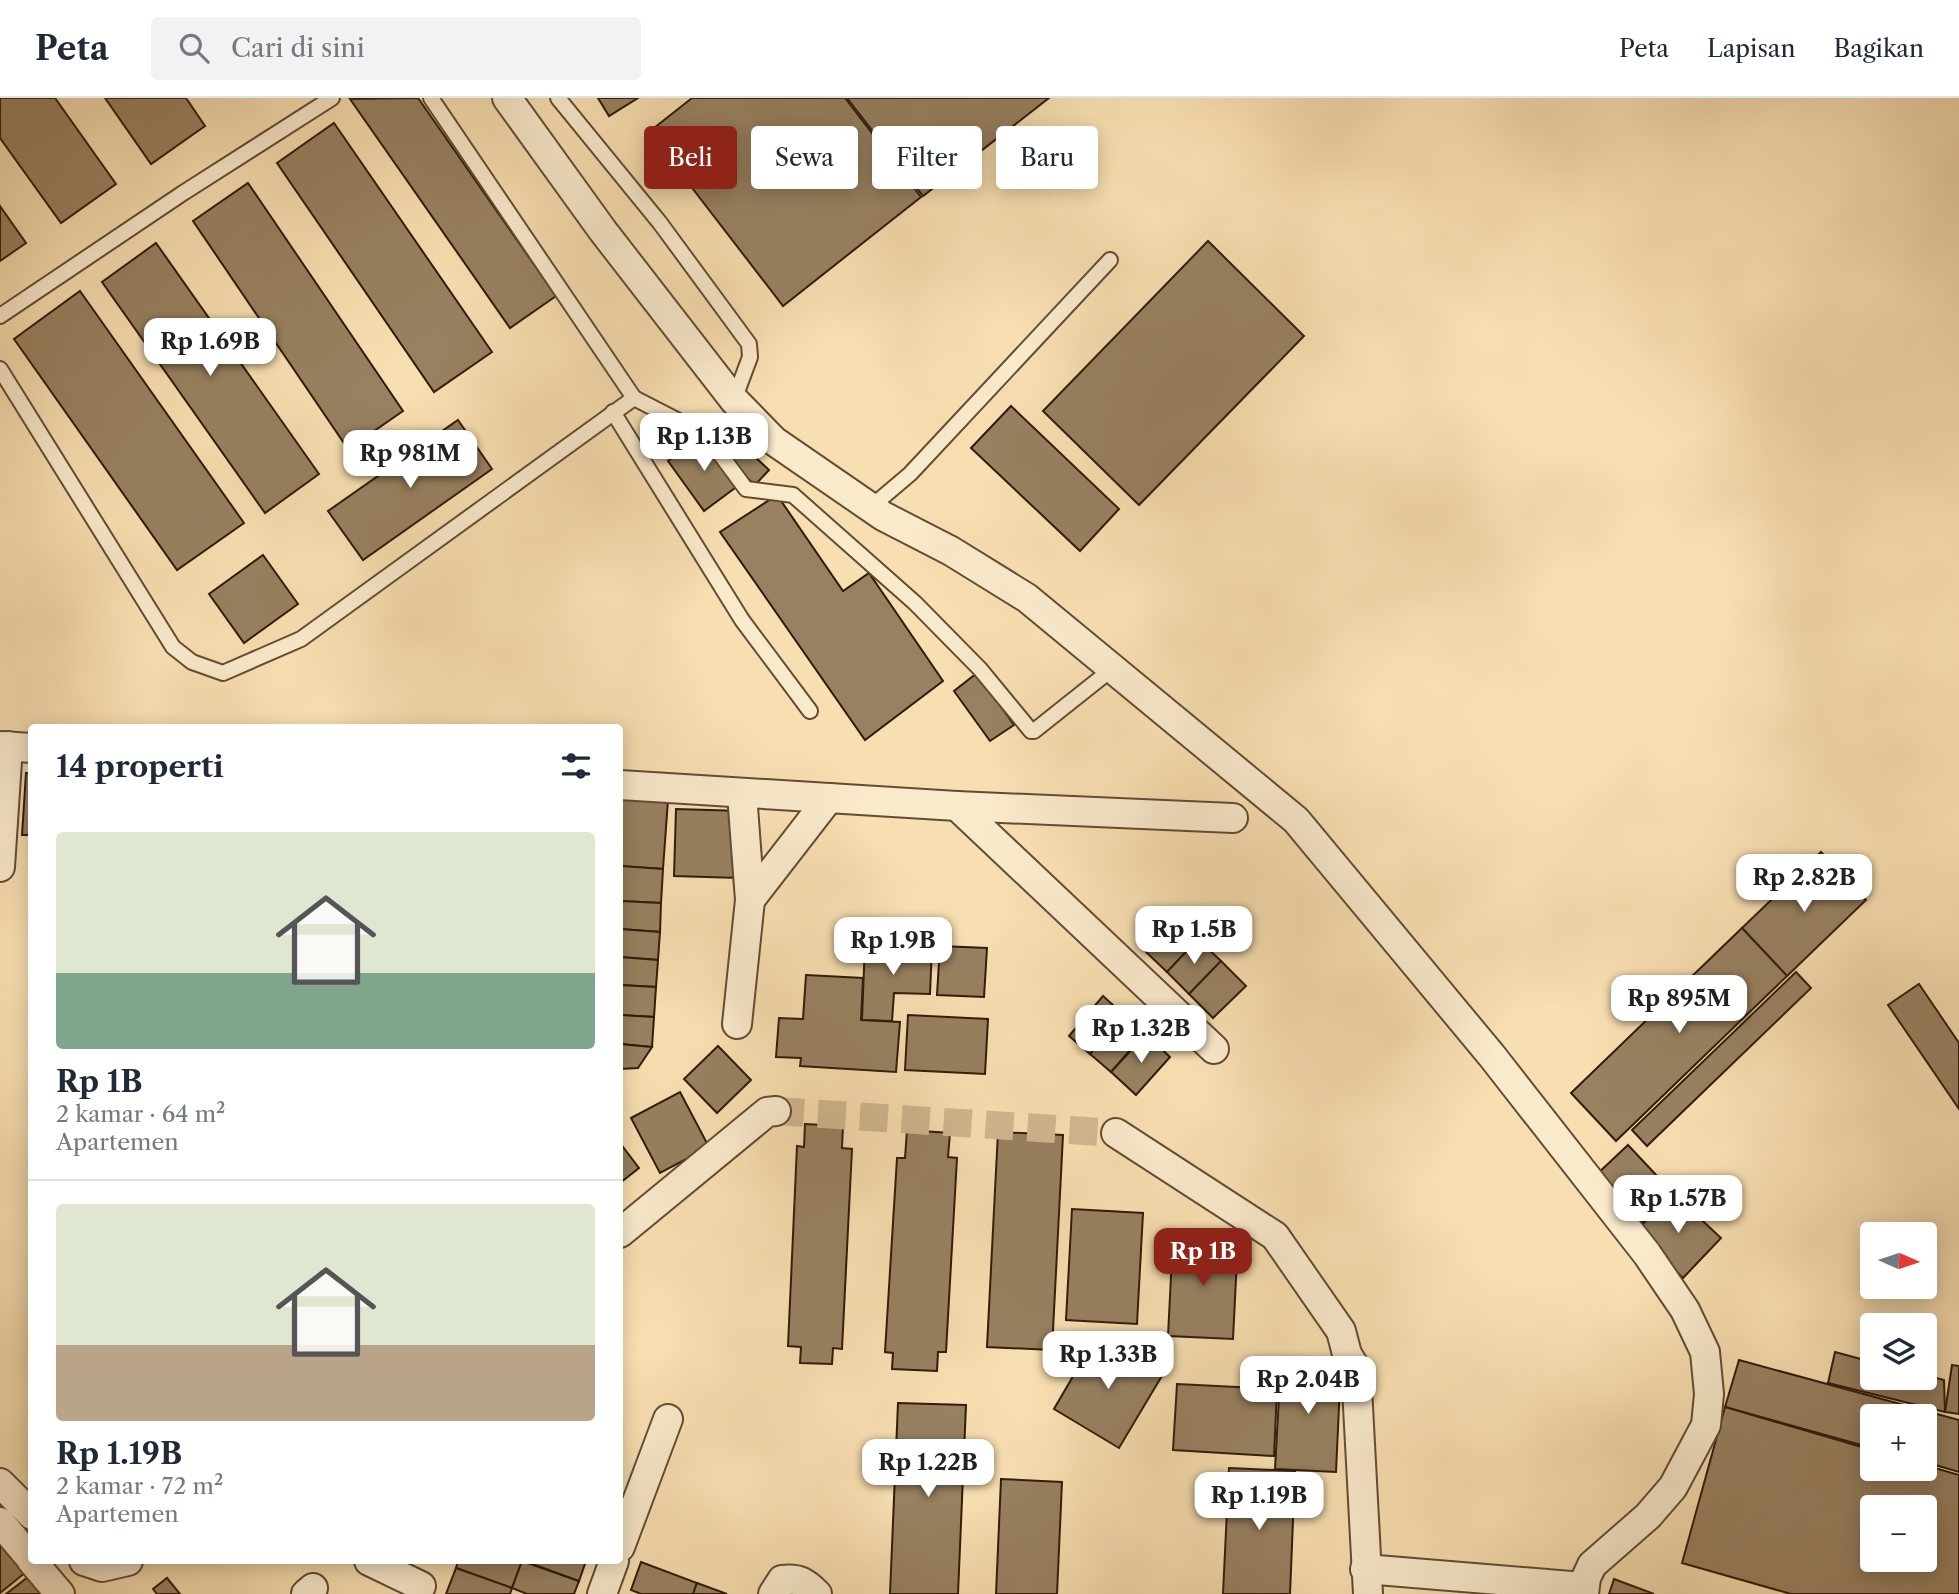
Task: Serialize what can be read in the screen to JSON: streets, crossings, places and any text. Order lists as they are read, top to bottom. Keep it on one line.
{"north":"right","page":{"header":"Peta","search":"Cari di sini","nav":["Peta","Lapisan","Bagikan"],"chip":["Beli","Sewa","Filter","Baru"],"price":["Rp 1.69B","Rp 1.13B","Rp 981M","Rp 2.82B","Rp 1.5B","Rp 1.9B","Rp 895M","Rp 1.32B","Rp 1.57B","Rp 1B","Rp 1.33B","Rp 2.04B","Rp 1.22B","Rp 1.19B"],"heading":"14 properti","list":[{"name":"Rp 1B","note":"2 kamar · 64 m² · Apartemen"},{"name":"Rp 1.19B","note":"2 kamar · 72 m² · Apartemen"}],"map_buttons":["+","−"]}}
